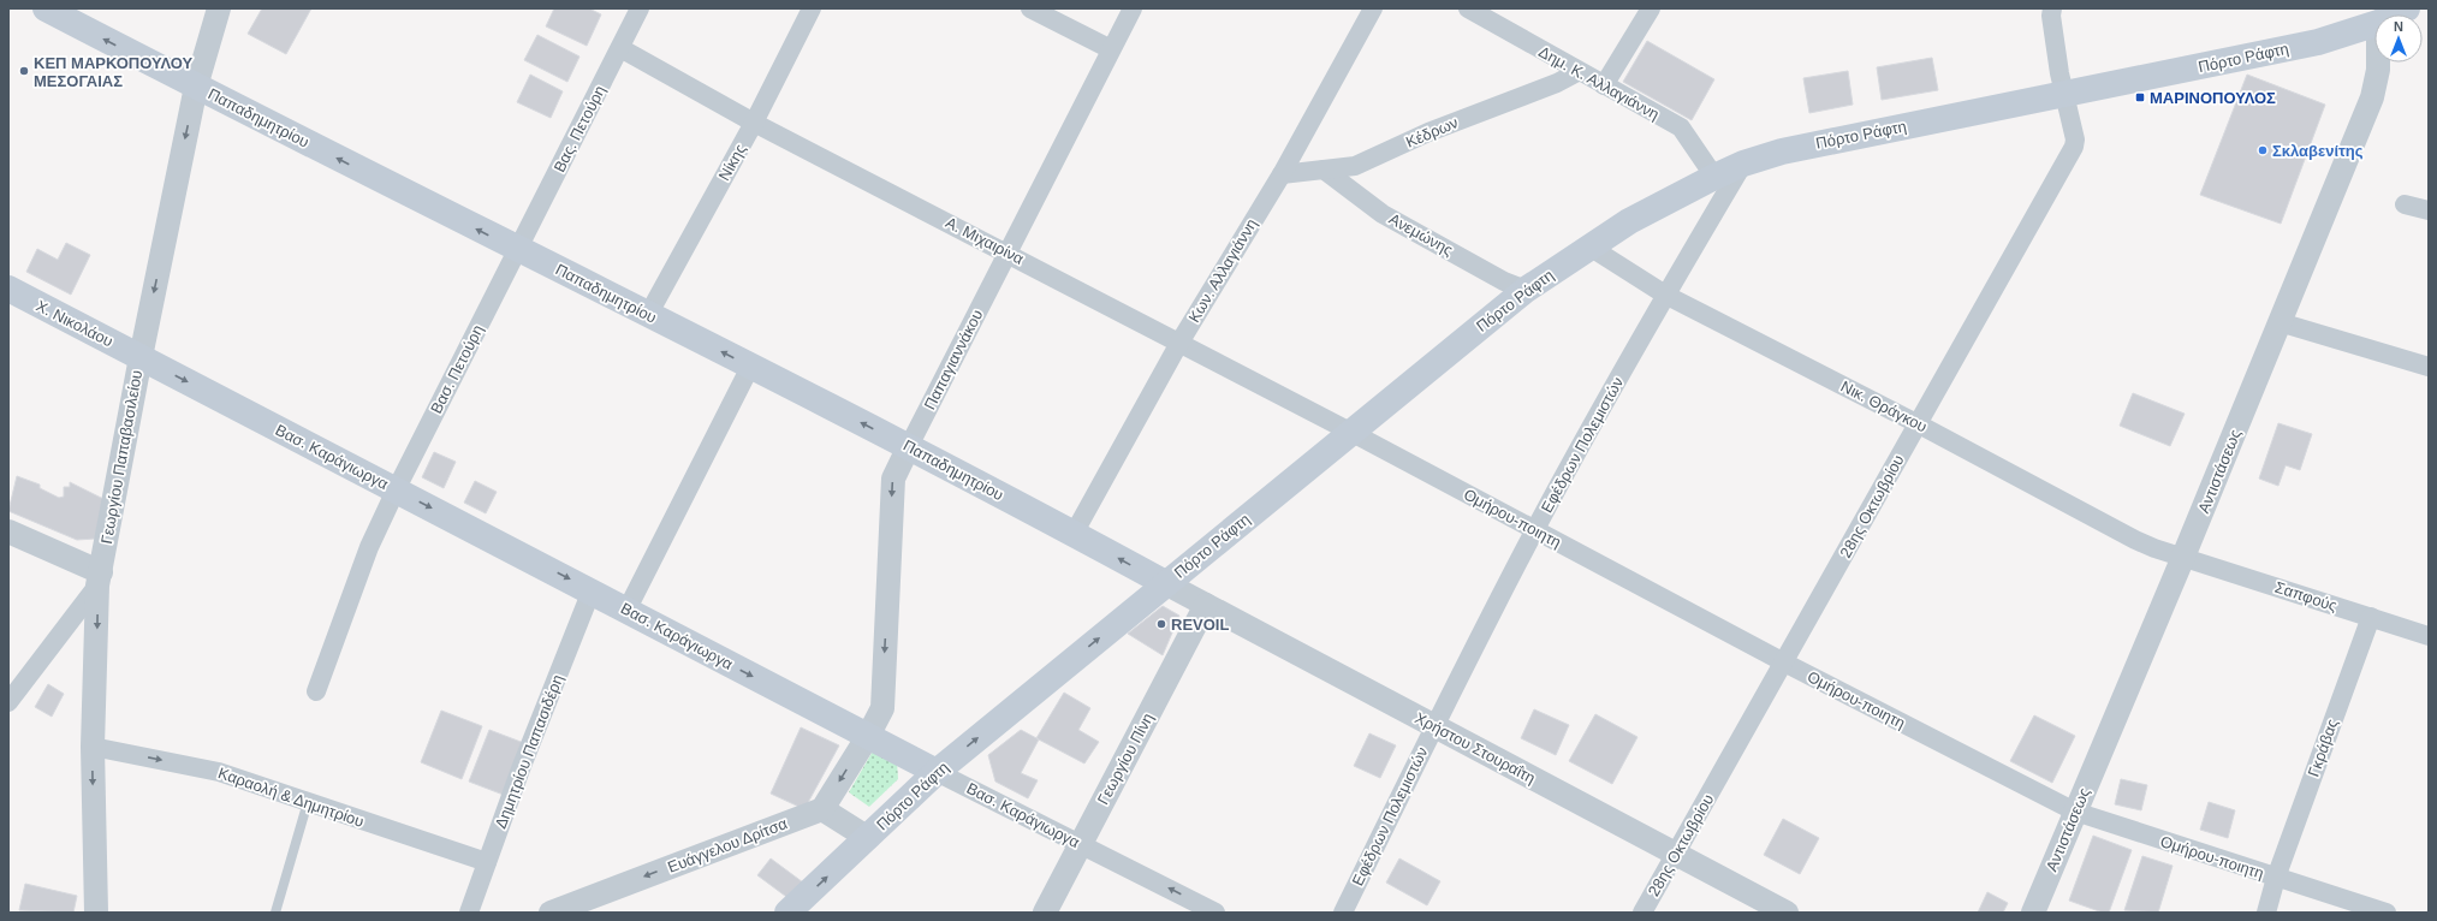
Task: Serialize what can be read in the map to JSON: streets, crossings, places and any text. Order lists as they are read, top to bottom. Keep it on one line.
{"streets":{"main road":["Πόρτο Ράφτη","Παπαδημητρίου","Χ. Νικολάου","Βασ. Καράγιωργα"],"street":["Δημ. Κ. Αλλαγιάννη","Βας. Πετούρη","Κέδρων","Νίκης","Ανεμώνης","Α. Μιχαιρίνα","Κων. Αλλαγιάννη","Παπαγιαννάκου","Βασ. Πετούρη","Νικ. Θράγκου","Εφέδρων Πολεμιστών","Γεωργίου Παπαβασιλείου","Αντιστάσεως","28ης Οκτωβρίου","Ομήρου-ποιητη","Σαπφούς","Χρήστου Στουραΐτη","Γκράβας","Δημητρίου Παπασιδέρη","Γεωργίου Πίνη","Καραολή & Δημητρίου","Ευάγγελου Δρίτσα"]},"crossings":[["Πόρτο Ράφτη","Δημ. Κ. Αλλαγιάννη"],["Πόρτο Ράφτη","Παπαδημητρίου"],["Πόρτο Ράφτη","Ανεμώνης"],["Πόρτο Ράφτη","Α. Μιχαιρίνα"],["Πόρτο Ράφτη","Νικ. Θράγκου"],["Πόρτο Ράφτη","Εφέδρων Πολεμιστών"],["Πόρτο Ράφτη","Βασ. Καράγιωργα"],["Πόρτο Ράφτη","28ης Οκτωβρίου"],["Πόρτο Ράφτη","Ομήρου-ποιητη"],["Πόρτο Ράφτη","Χρήστου Στουραΐτη"],["Δημ. Κ. Αλλαγιάννη","Κέδρων"],["Παπαδημητρίου","Βας. Πετούρη"],["Παπαδημητρίου","Νίκης"],["Παπαδημητρίου","Κων. Αλλαγιάννη"],["Παπαδημητρίου","Παπαγιαννάκου"],["Παπαδημητρίου","Βασ. Πετούρη"],["Παπαδημητρίου","Γεωργίου Παπαβασιλείου"],["Παπαδημητρίου","Χρήστου Στουραΐτη"],["Βας. Πετούρη","Α. Μιχαιρίνα"],["Βας. Πετούρη","Βασ. Πετούρη"],["Κέδρων","Ανεμώνης"],["Κέδρων","Κων. Αλλαγιάννη"],["Νίκης","Α. Μιχαιρίνα"],["Α. Μιχαιρίνα","Κων. Αλλαγιάννη"],["Α. Μιχαιρίνα","Παπαγιαννάκου"],["Α. Μιχαιρίνα","Ομήρου-ποιητη"],["Χ. Νικολάου","Γεωργίου Παπαβασιλείου"],["Χ. Νικολάου","Βασ. Καράγιωργα"],["Παπαγιαννάκου","Βασ. Καράγιωργα"],["Βασ. Πετούρη","Βασ. Καράγιωργα"],["Νικ. Θράγκου","Εφέδρων Πολεμιστών"],["Νικ. Θράγκου","Αντιστάσεως"],["Νικ. Θράγκου","28ης Οκτωβρίου"],["Νικ. Θράγκου","Σαπφούς"],["Εφέδρων Πολεμιστών","Ομήρου-ποιητη"],["Εφέδρων Πολεμιστών","Χρήστου Στουραΐτη"],["Γεωργίου Παπαβασιλείου","Βασ. Καράγιωργα"],["Γεωργίου Παπαβασιλείου","Καραολή & Δημητρίου"],["Βασ. Καράγιωργα","Δημητρίου Παπασιδέρη"],["Βασ. Καράγιωργα","Γεωργίου Πίνη"],["Αντιστάσεως","Ομήρου-ποιητη"],["Αντιστάσεως","Σαπφούς"],["28ης Οκτωβρίου","Ομήρου-ποιητη"],["28ης Οκτωβρίου","Χρήστου Στουραΐτη"],["Ομήρου-ποιητη","Γκράβας"],["Σαπφούς","Γκράβας"],["Χρήστου Στουραΐτη","Γεωργίου Πίνη"],["Δημητρίου Παπασιδέρη","Καραολή & Δημητρίου"]],"one_way":["Παπαδημητρίου","Γεωργίου Παπαβασιλείου","Καραολή & Δημητρίου","Ευάγγελου Δρίτσα"],"places":{"other":["ΚΕΠ ΜΑΡΚΟΠΟΥΛΟΥ ΜΕΣΟΓΑΙΑΣ","Σκλαβενίτης","REVOIL"],"transit":["ΜΑΡΙΝΟΠΟΥΛΟΣ"]},"north":"top"}
